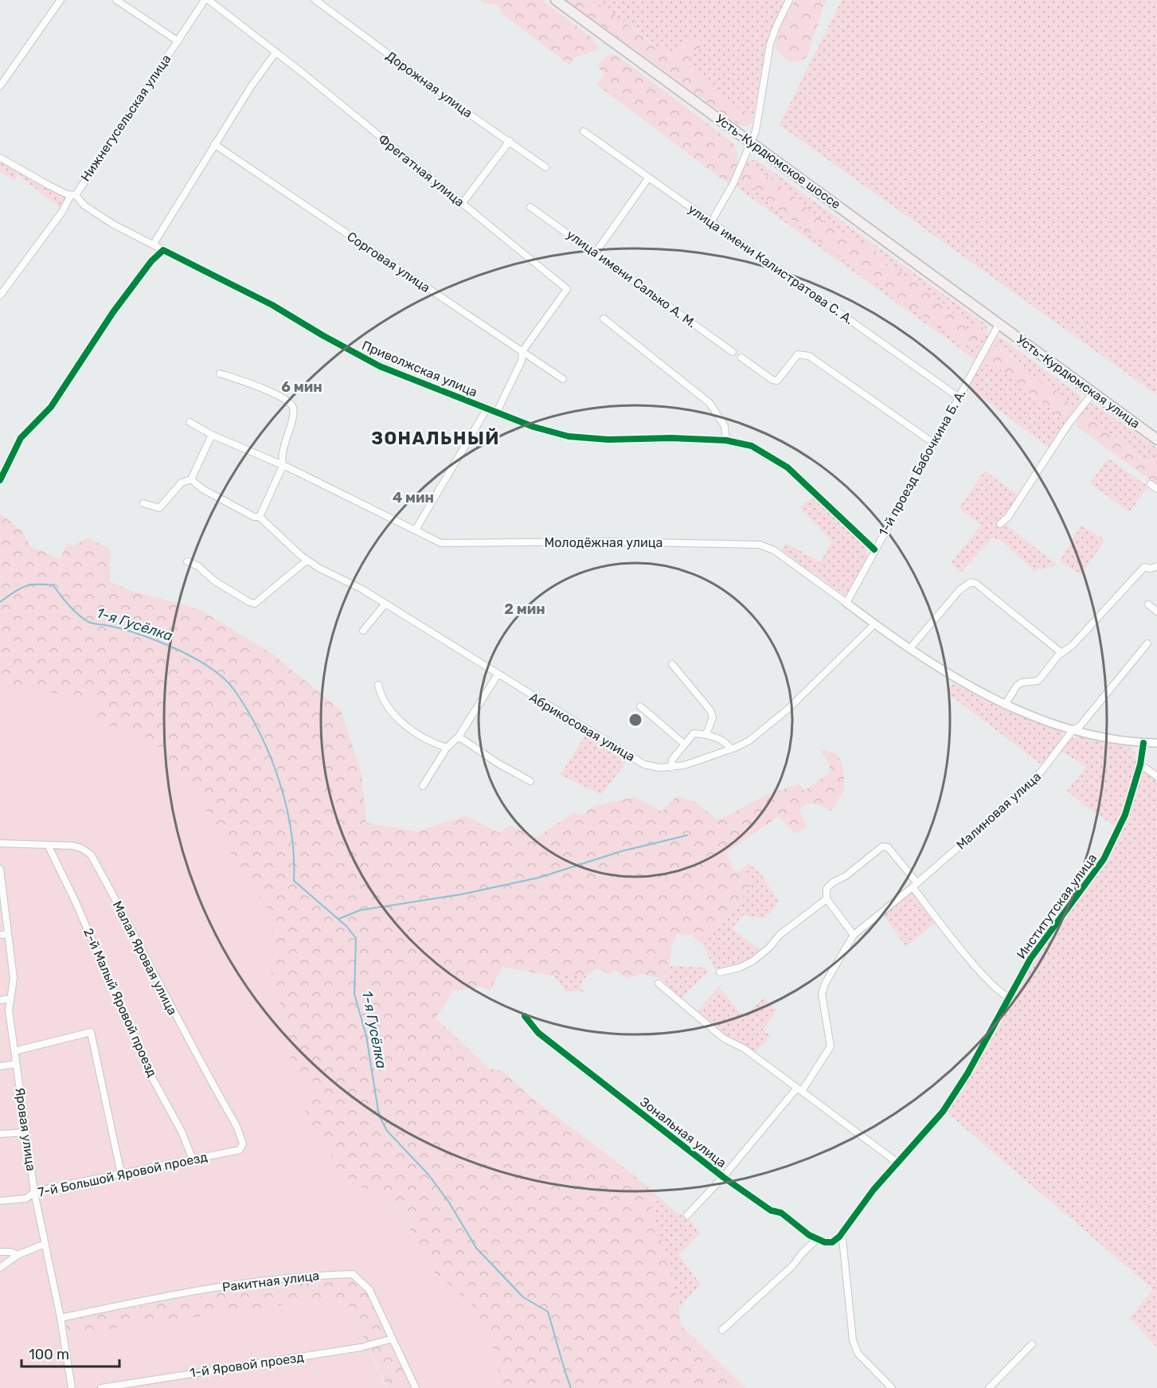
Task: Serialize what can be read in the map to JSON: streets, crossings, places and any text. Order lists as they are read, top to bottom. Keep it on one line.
{"streets":{"main road":["Усть-Курдюмское шоссе","Усть-Курдюмская улица"],"street":["Дорожная улица","Нижнегусельская улица","Фрегатная улица","Сорговая улица","улица имени Калистратова С. А.","улица имени Салько А. М.","Приволжская улица","1-й проезд Бабочкина Б. А.","Молодёжная улица","Абрикосовая улица","Малиновая улица","Институтская улица","Малая Яровая улица","2-й Малый Яровой проезд","Яровая улица","Зональная улица","7-й Большой Яровой проезд","Ракитная улица","1-й Яровой проезд"]},"crossings":[["Нижнегусельская улица","Приволжская улица"],["Усть-Курдюмское шоссе","Усть-Курдюмская улица"],["Усть-Курдюмское шоссе","1-й проезд Бабочкина Б. А."],["Фрегатная улица","Сорговая улица"],["улица имени Калистратова С. А.","1-й проезд Бабочкина Б. А."],["Приволжская улица","1-й проезд Бабочкина Б. А."],["Усть-Курдюмская улица","1-й проезд Бабочкина Б. А."],["1-й проезд Бабочкина Б. А.","Молодёжная улица"],["Молодёжная улица","Абрикосовая улица"],["Молодёжная улица","Малиновая улица"],["Молодёжная улица","Институтская улица"],["Малиновая улица","Зональная улица"],["Малая Яровая улица","2-й Малый Яровой проезд"],["Малая Яровая улица","7-й Большой Яровой проезд"],["2-й Малый Яровой проезд","7-й Большой Яровой проезд"],["Яровая улица","7-й Большой Яровой проезд"],["Яровая улица","Ракитная улица"],["Ракитная улица","1-й Яровой проезд"]],"districts":["ЗОНАЛЬНЫЙ"],"water":["1-я Гусёлка"],"scale_bar":"100 m","rings":["6 мин","4 мин","2 мин"]}
